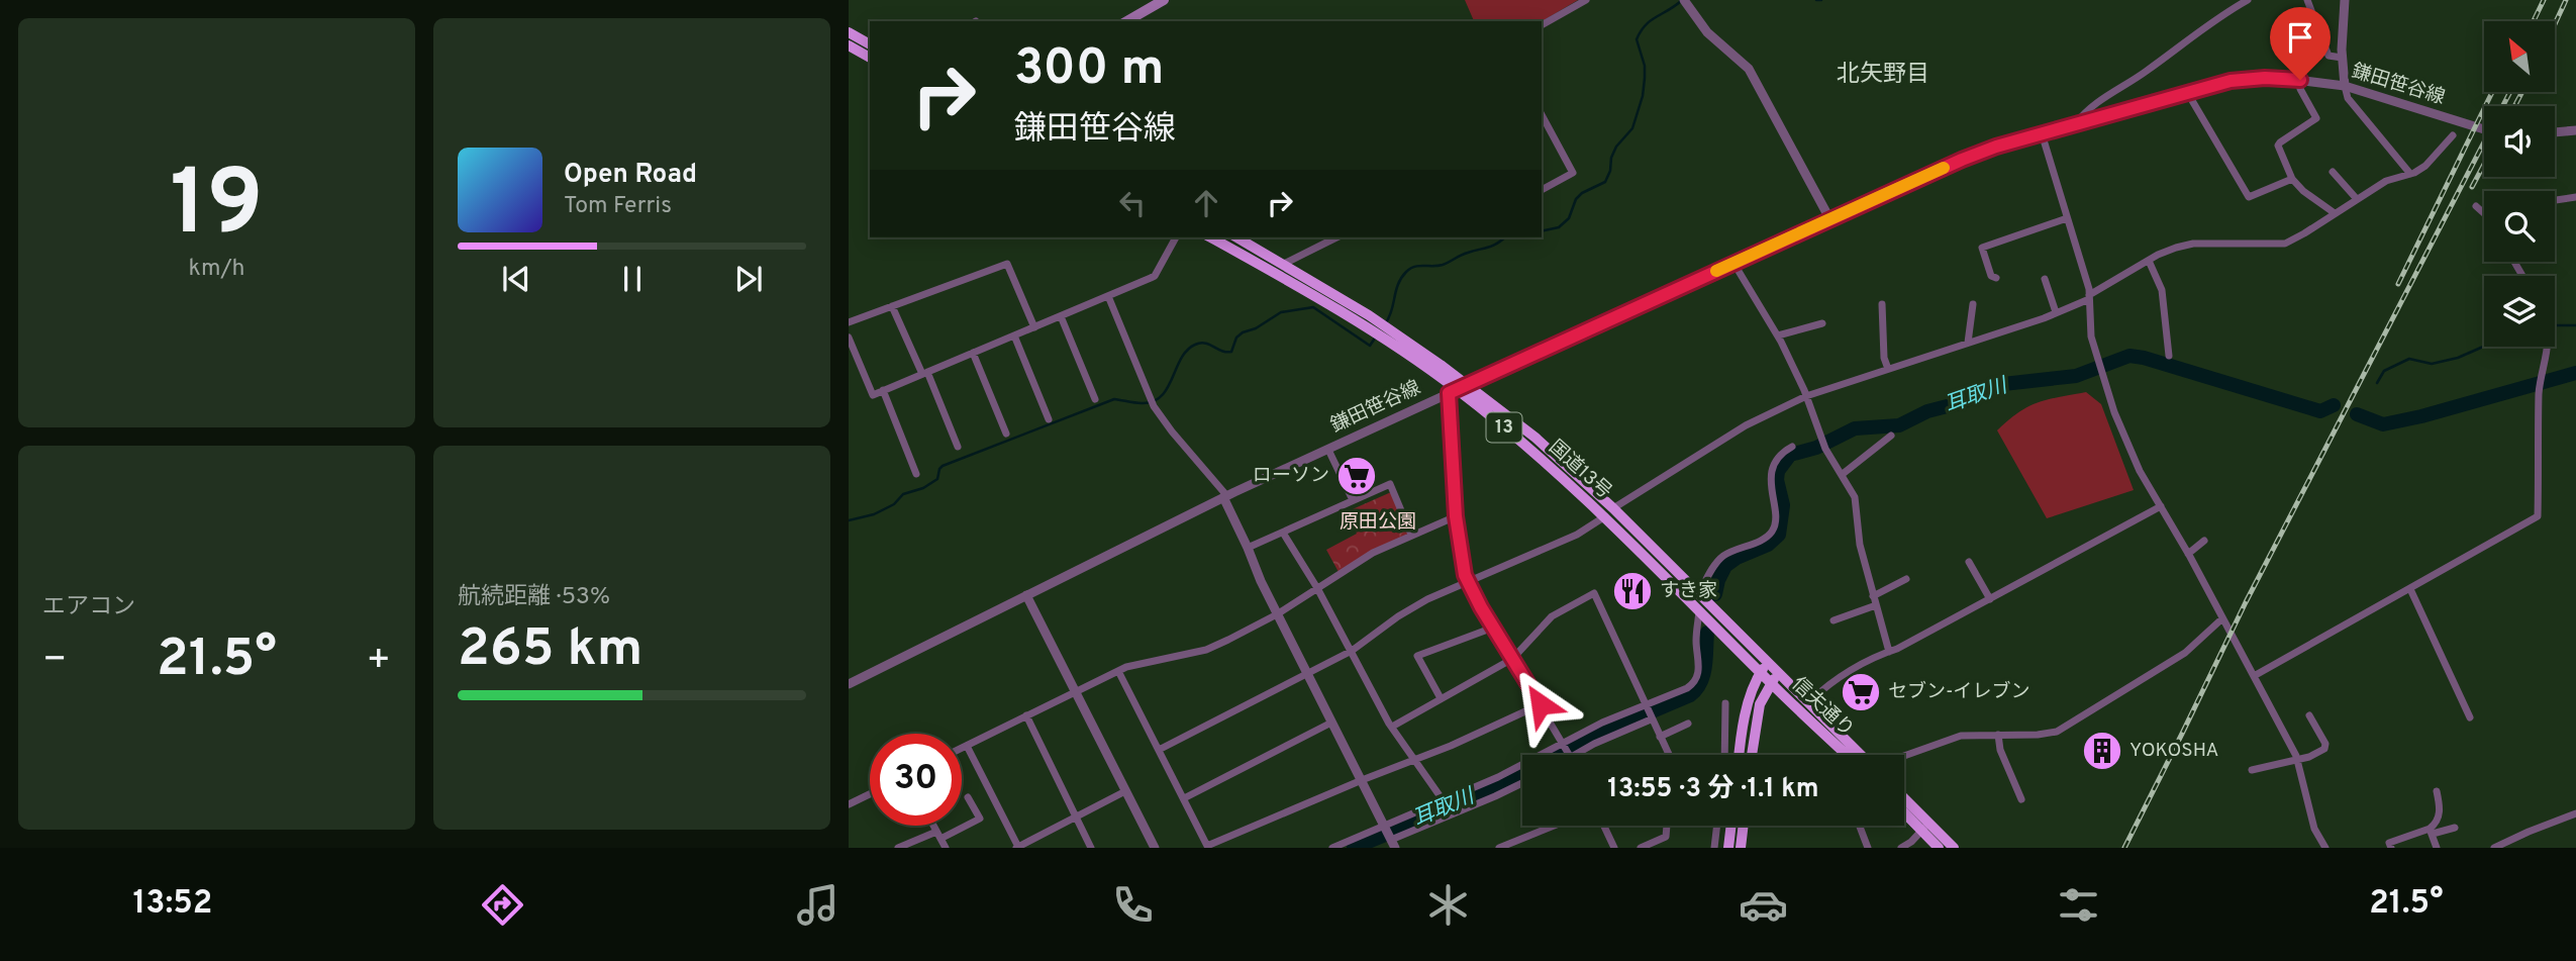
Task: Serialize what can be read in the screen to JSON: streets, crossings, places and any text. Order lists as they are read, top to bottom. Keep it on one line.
{"streets":{"highway":["13","国道13号","信夫通り"],"street":["鎌田笹谷線"]},"crossings":[["鎌田笹谷線","国道13号"],["国道13号","信夫通り"]],"districts":["北矢野目"],"water":["耳取川"],"parks":["原田公園"],"places":{"supermarket":["ローソン","セブン-イレブン"],"restaurant":["すき家"],"building":["YOKOSHA"]},"north":"top left","page":{"tile":[["19","km/h"],"エアコン",["航続距離 · 53%","265 km"]],"turn":["300 m","鎌田笹谷線"],"song":["Open Road","Tom Ferris"],"heat":["−","21.5°","+"],"limit":"30","trip":"13:55 · 3 分 · 1.1 km","tabs":["13:52","21.5°"]}}
